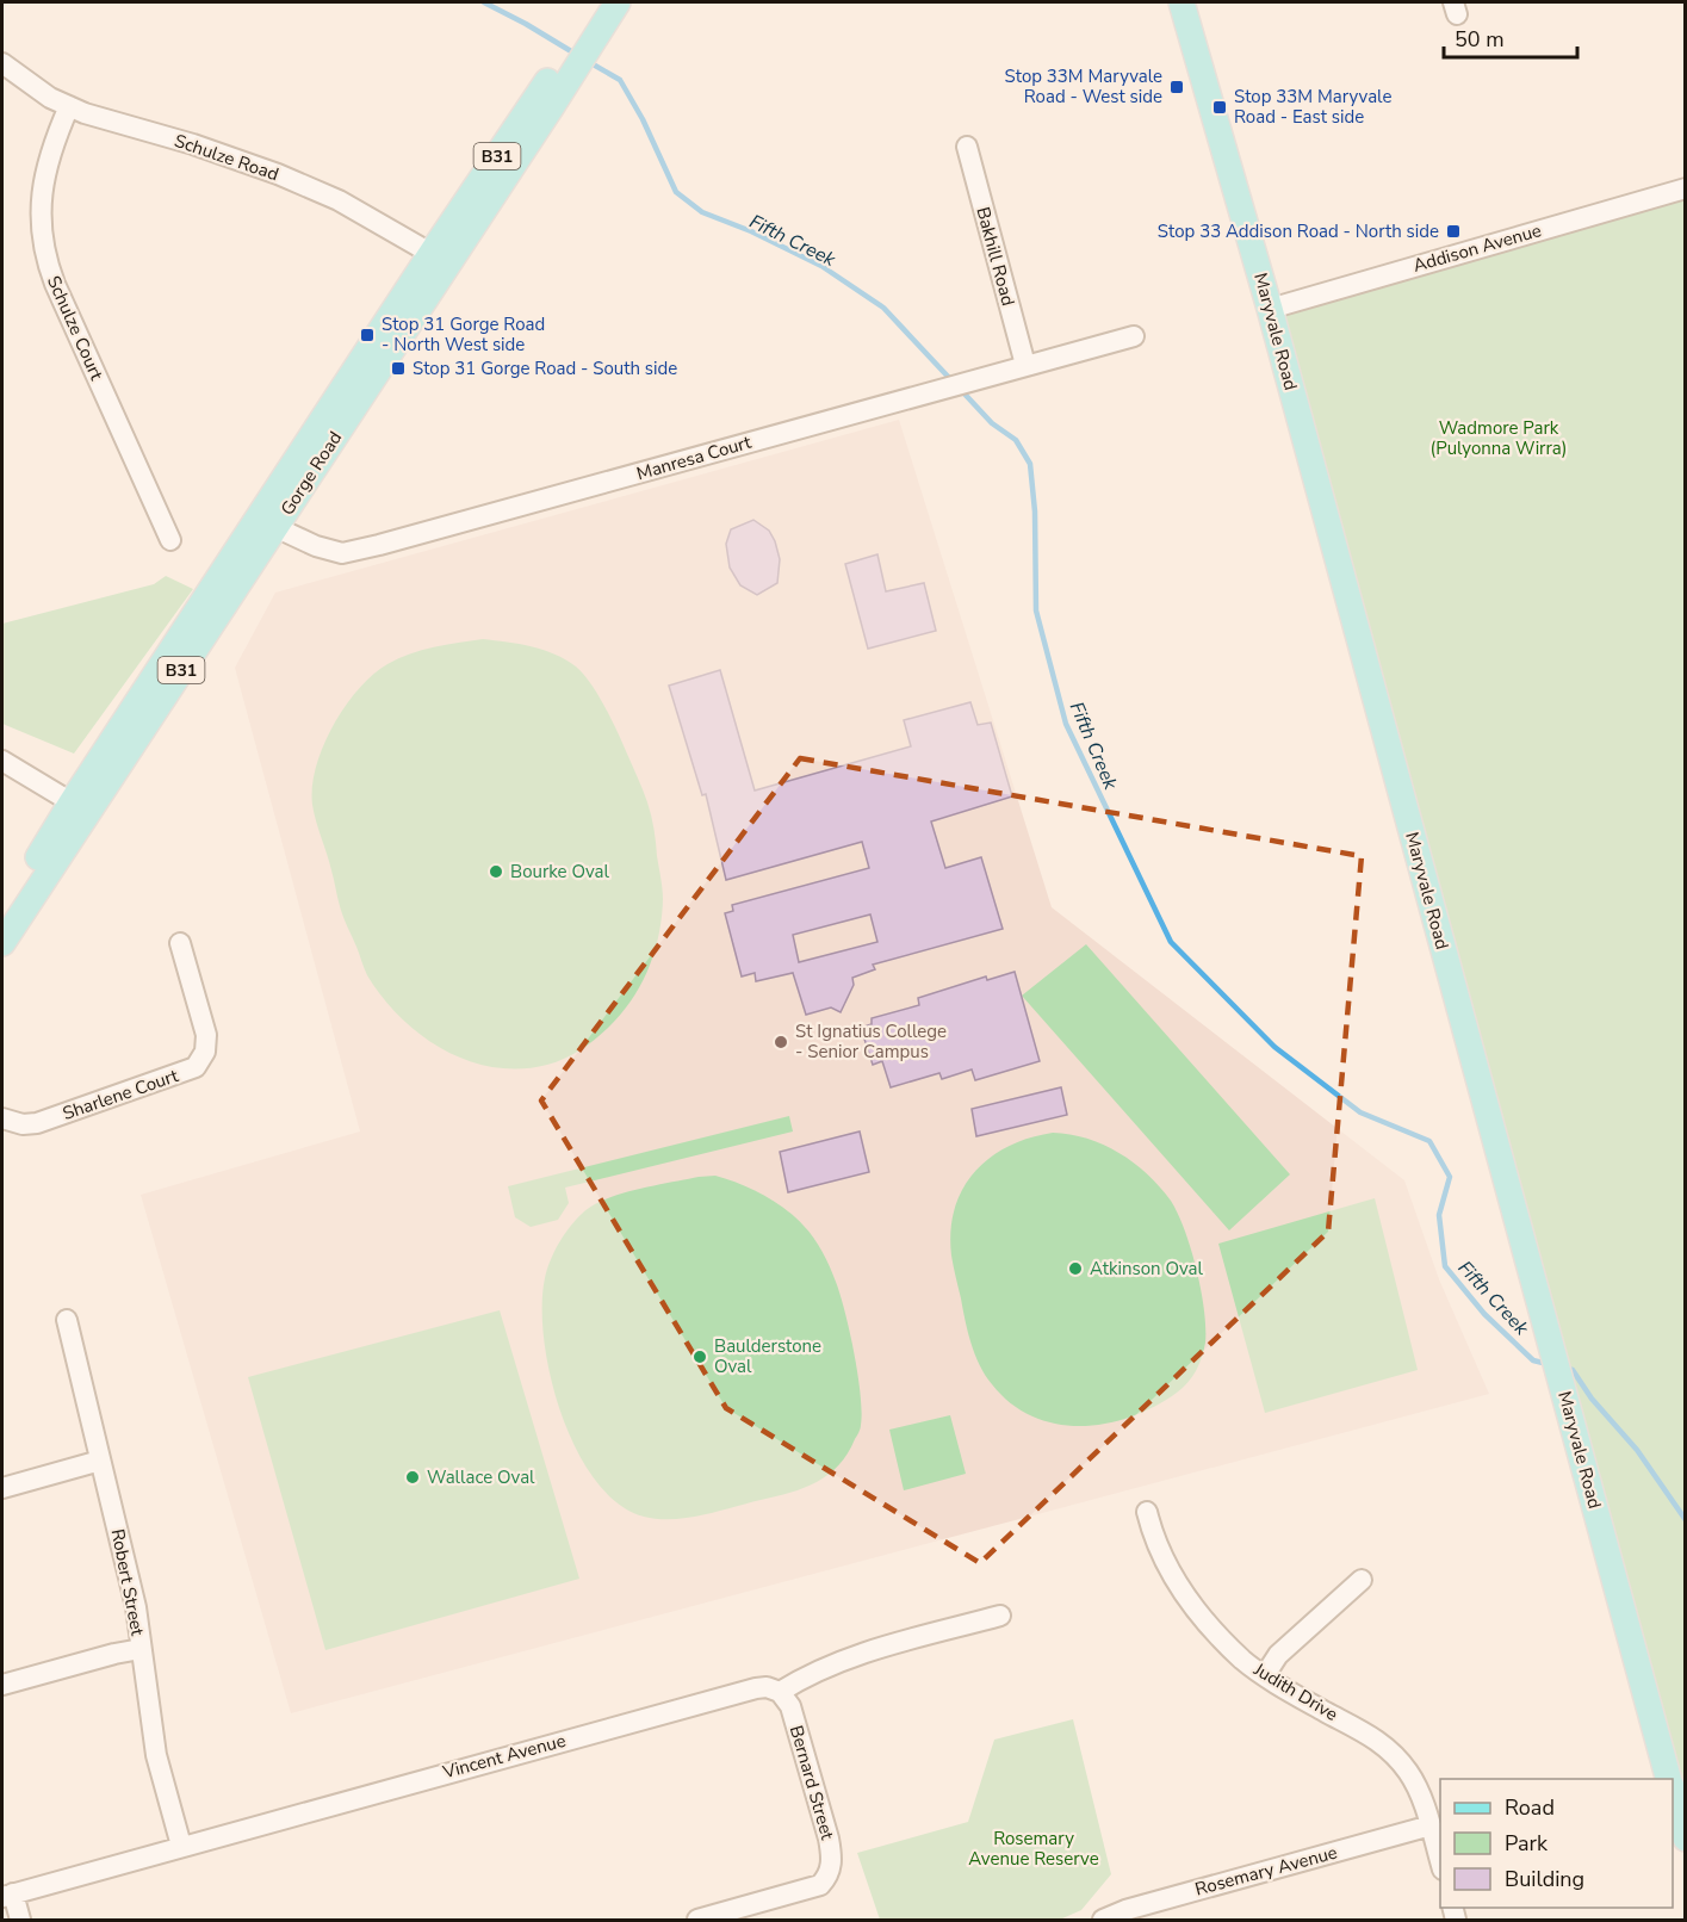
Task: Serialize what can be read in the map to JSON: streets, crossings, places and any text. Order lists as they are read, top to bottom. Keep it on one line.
{"streets":{"main road":["B31","Maryvale Road","Gorge Road"],"street":["Schulze Road","Addison Avenue","Bakhill Road","Schulze Court","Manresa Court","Sharlene Court","Robert Street","Judith Drive","Vincent Avenue","Bernard Street","Rosemary Avenue"]},"crossings":[["Schulze Road","Schulze Court"],["Schulze Road","Gorge Road"],["Addison Avenue","Maryvale Road"],["Bakhill Road","Manresa Court"],["Manresa Court","Gorge Road"],["Robert Street","Vincent Avenue"],["Judith Drive","Rosemary Avenue"],["Vincent Avenue","Bernard Street"]],"water":["Fifth Creek"],"parks":["Wadmore Park (Pulyonna Wirra)","Rosemary Avenue Reserve"],"places":{"transit":["Stop 33M Maryvale Road - West side","Stop 33M Maryvale Road - East side","Stop 33 Addison Road - North side","Stop 31 Gorge Road - North West side","Stop 31 Gorge Road - South side"],"other":["Bourke Oval","St Ignatius College - Senior Campus","Atkinson Oval","Baulderstone Oval","Wallace Oval"]},"legend":["Road","Park","Building"],"scale_bar":"50 m"}
